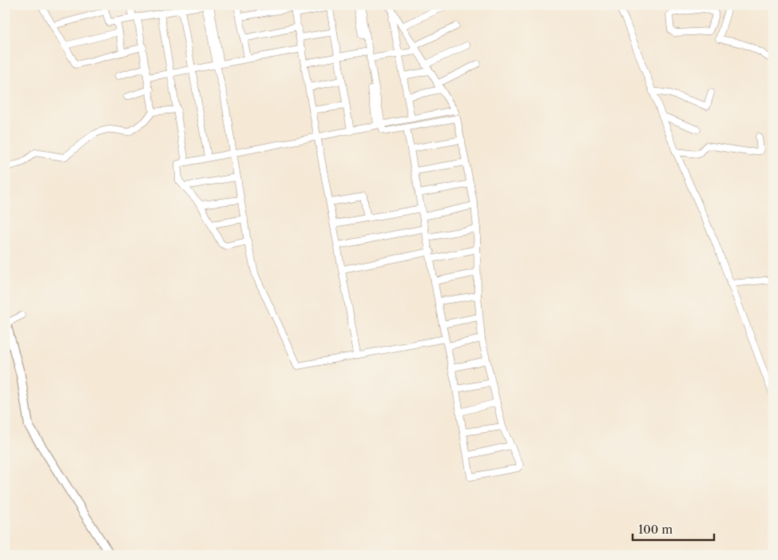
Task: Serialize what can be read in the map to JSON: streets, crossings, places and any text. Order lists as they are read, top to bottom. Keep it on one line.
{"scale_bar":"100 m"}
